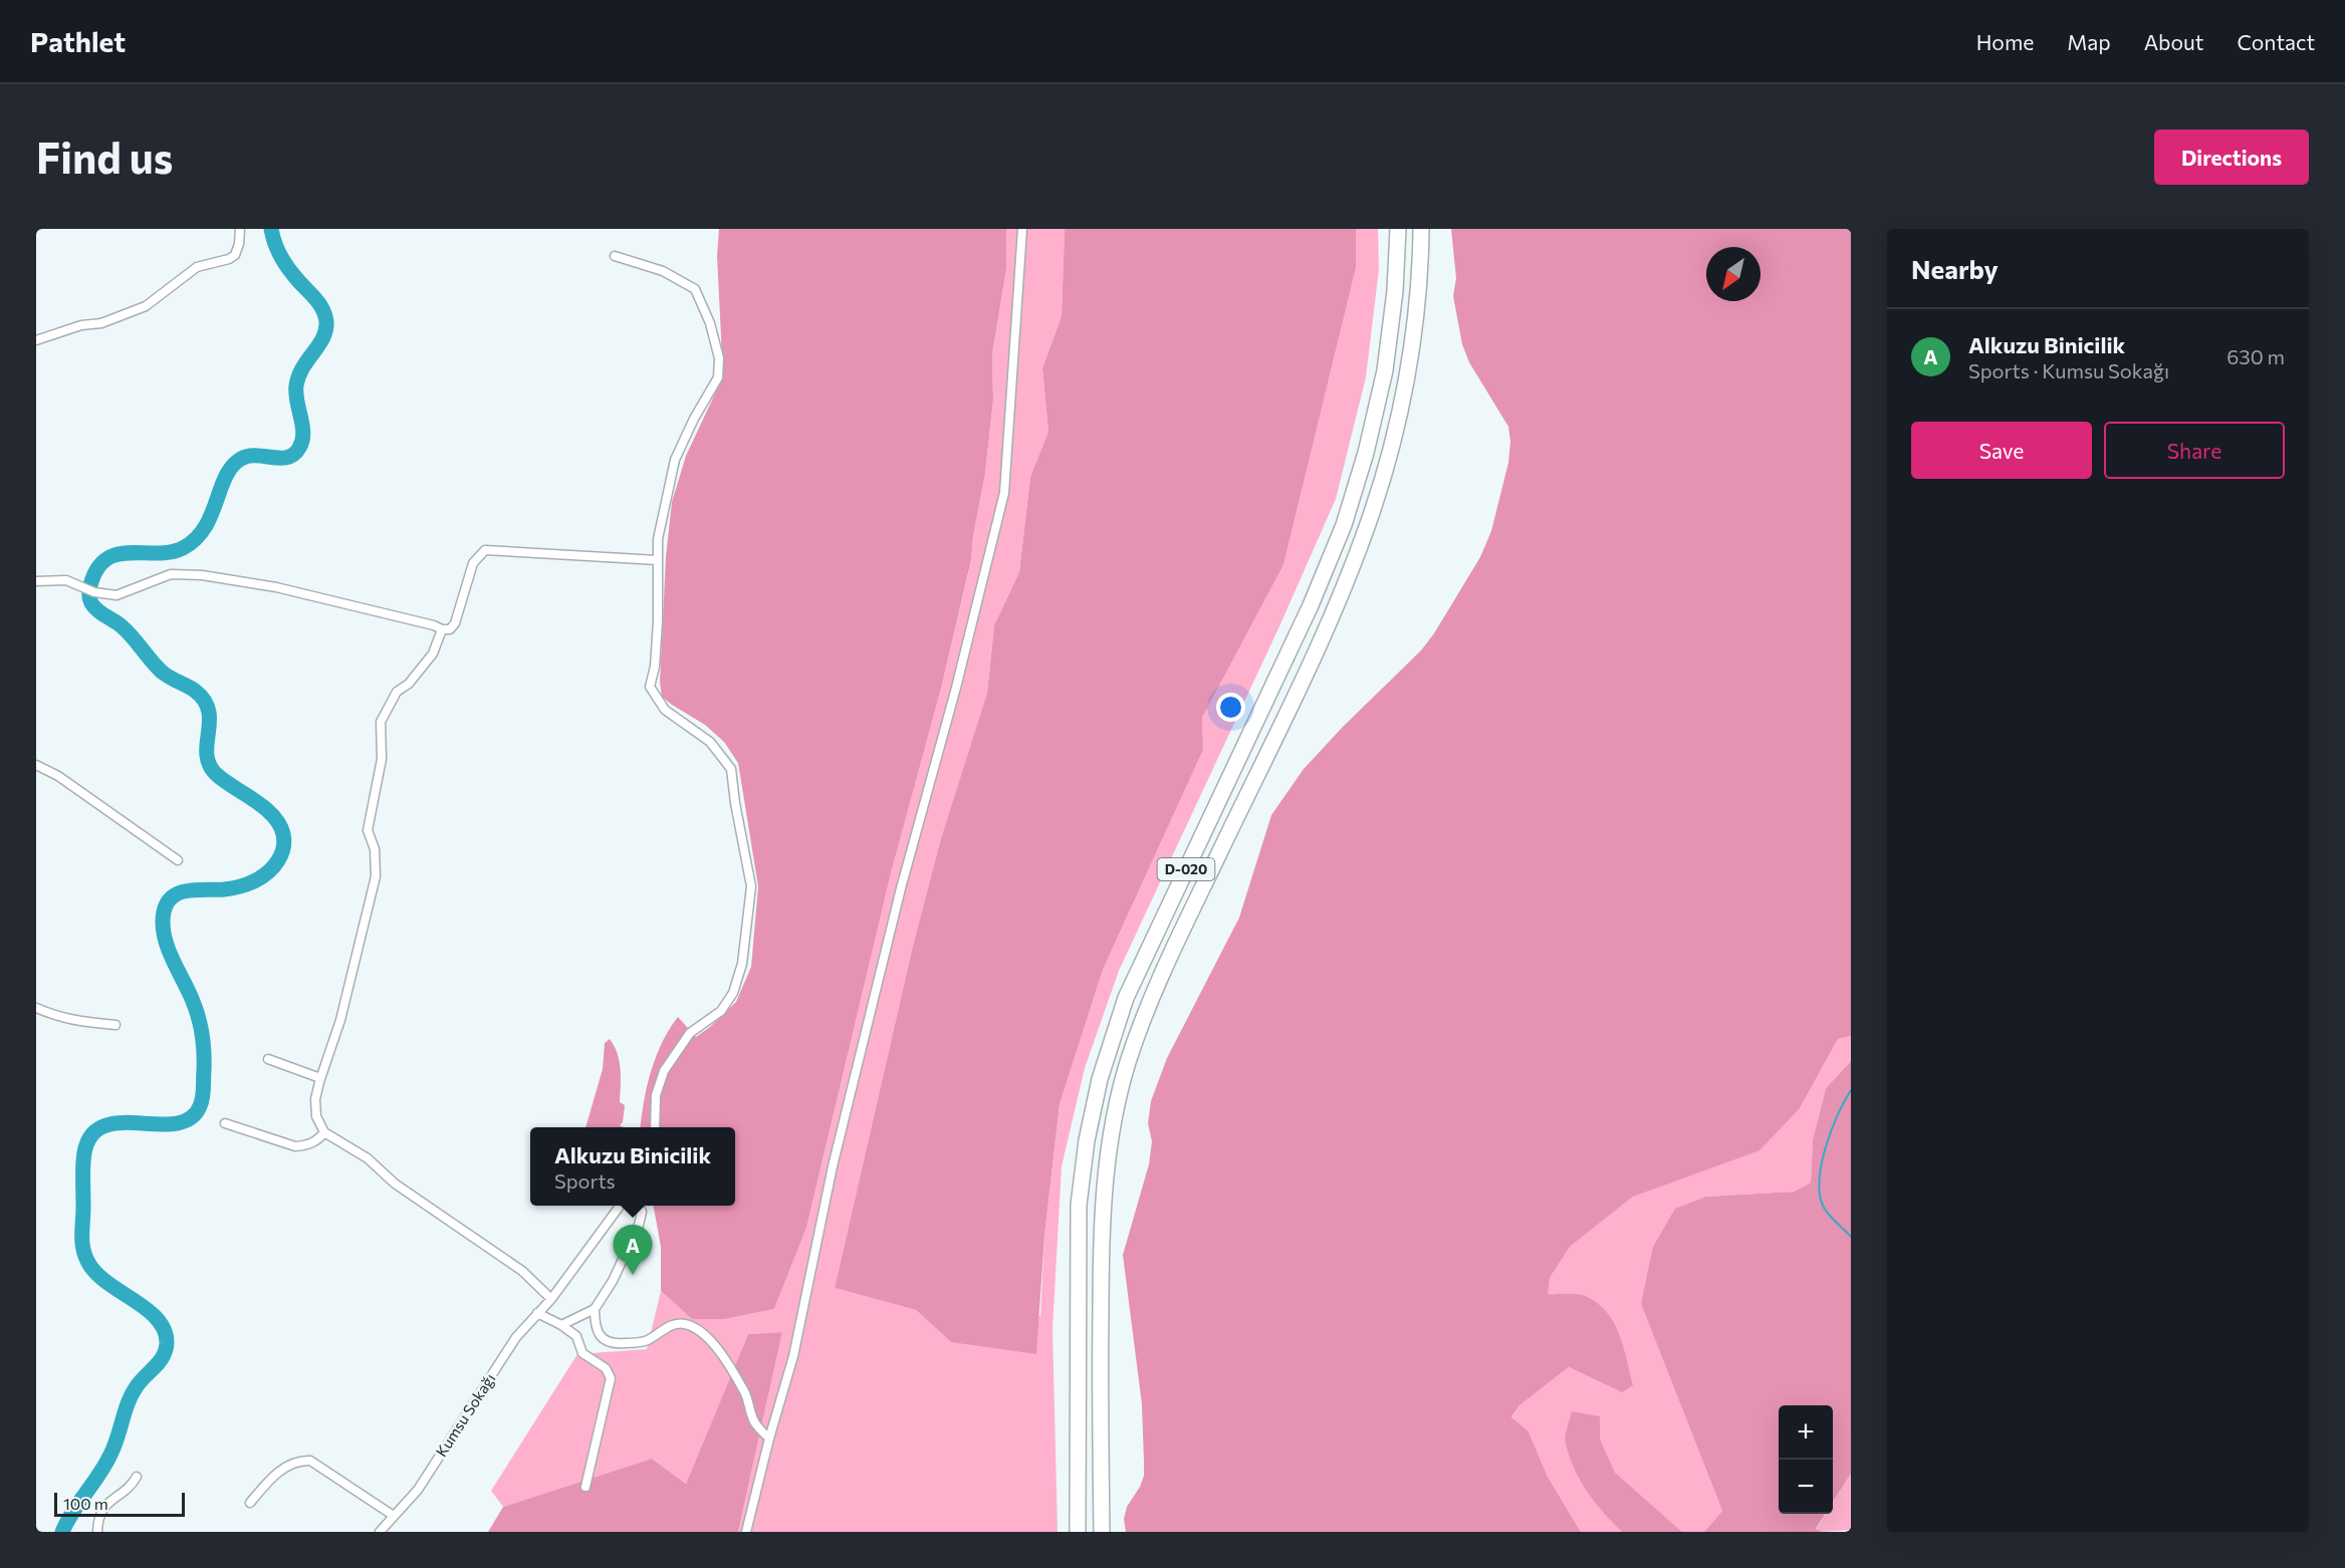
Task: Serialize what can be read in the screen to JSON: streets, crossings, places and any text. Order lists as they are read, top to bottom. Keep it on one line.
{"streets":{"highway":["D-020"],"street":["Kumsu Sokağı"]},"scale_bar":"100 m","north":"bottom left","page":{"header":"Pathlet","nav":["Home","Map","About","Contact"],"buttons":["Directions",["Save","Share"]],"title":"Find us","heading":"Nearby","list":[{"mark":"A","name":"Alkuzu Binicilik","note":"Sports · Kumsu Sokağı","value":"630 m"}],"popup":["Alkuzu Binicilik","Sports"],"pins":"A","map_buttons":["+","−"],"scale":"100 m"}}
